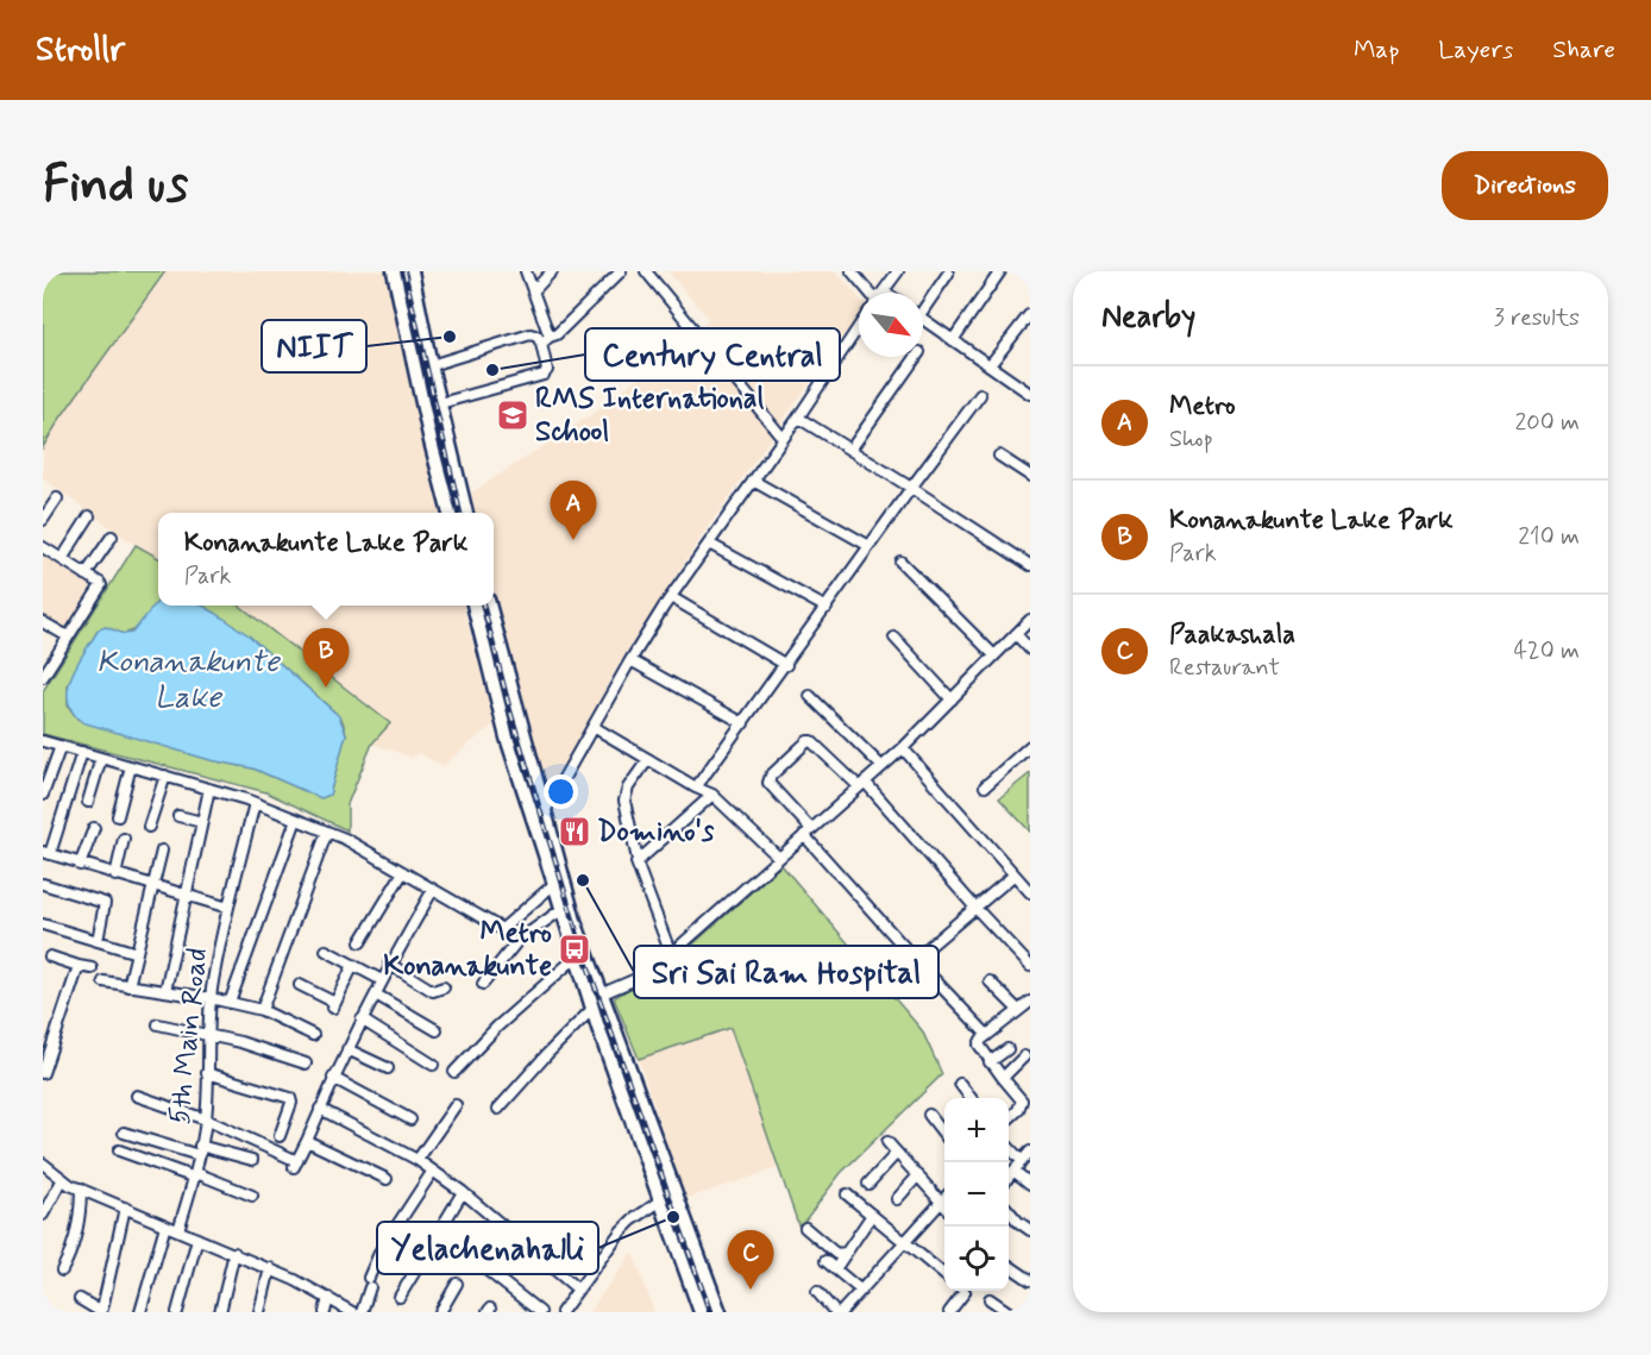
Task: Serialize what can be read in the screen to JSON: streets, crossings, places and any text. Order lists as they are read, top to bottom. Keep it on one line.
{"streets":{"street":["5th Main Road"]},"water":["Konanakunte Lake"],"places":{"other":["NIIT","Century Central","Sri Sai Ram Hospital","Yelachenahalli"],"school or university":["RMS International School"],"restaurant":["Domino's"],"bus stop":["Metro Konanakunte"]},"north":"bottom right","page":{"header":"Strollr","nav":["Map","Layers","Share"],"buttons":"Directions","title":"Find us","heading":["Nearby","3 results"],"list":[{"mark":"A","name":"Metro","note":"Shop","value":"200 m"},{"mark":"B","name":"Konanakunte Lake Park","note":"Park","value":"210 m"},{"mark":"C","name":"Paakashala","note":"Restaurant","value":"420 m"}],"pins":["A","B","C"],"popup":["Konanakunte Lake Park","Park"],"map_buttons":["+","−"]}}
